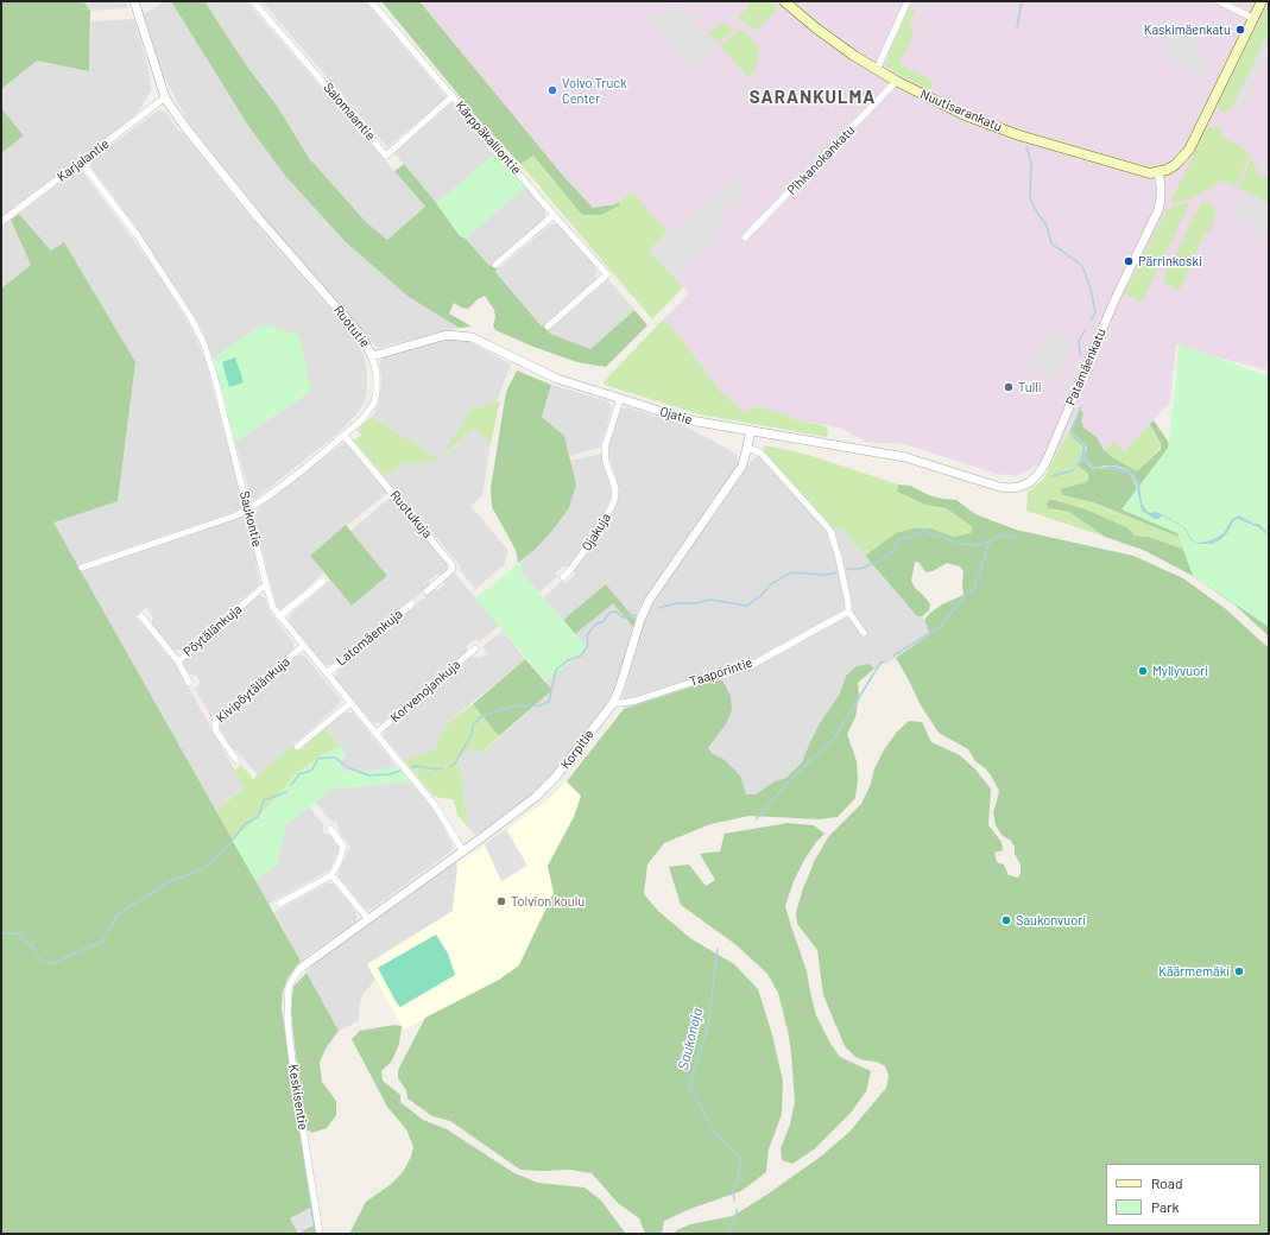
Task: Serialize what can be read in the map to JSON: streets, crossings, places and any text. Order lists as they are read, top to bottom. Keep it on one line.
{"streets":{"main road":["Nuutisarankatu"],"street":["Salomaantie","Kärppäkalliontie","Karjalantie","Pihkanokankatu","Ruotutie","Patamäenkatu","Ojatie","Ruotukuja","Saukontie","Ojakuja","Pöytälänkuja","Latomäenkuja","Taaporintie","Kivipöytälänkuja","Korvenojankuja","Korpitie","Keskisentie"]},"crossings":[["Nuutisarankatu","Pihkanokankatu"],["Nuutisarankatu","Patamäenkatu"],["Salomaantie","Kärppäkalliontie"],["Karjalantie","Ruotutie"],["Karjalantie","Saukontie"],["Ruotutie","Ojatie"],["Ruotutie","Ruotukuja"],["Ruotutie","Saukontie"],["Patamäenkatu","Ojatie"],["Ojatie","Ojakuja"],["Saukontie","Pöytälänkuja"],["Saukontie","Latomäenkuja"],["Saukontie","Kivipöytälänkuja"],["Saukontie","Korvenojankuja"],["Saukontie","Korpitie"],["Taaporintie","Korpitie"],["Korpitie","Keskisentie"]],"districts":["SARANKULMA"],"water":["Saukonoja"],"places":["Kaskimäenkatu","Volvo Truck Center","Pärrinkoski","Tulli","Myllyvuori","Toivion koulu","Saukonvuori","Käärmemäki"],"legend":["Road","Park"]}
